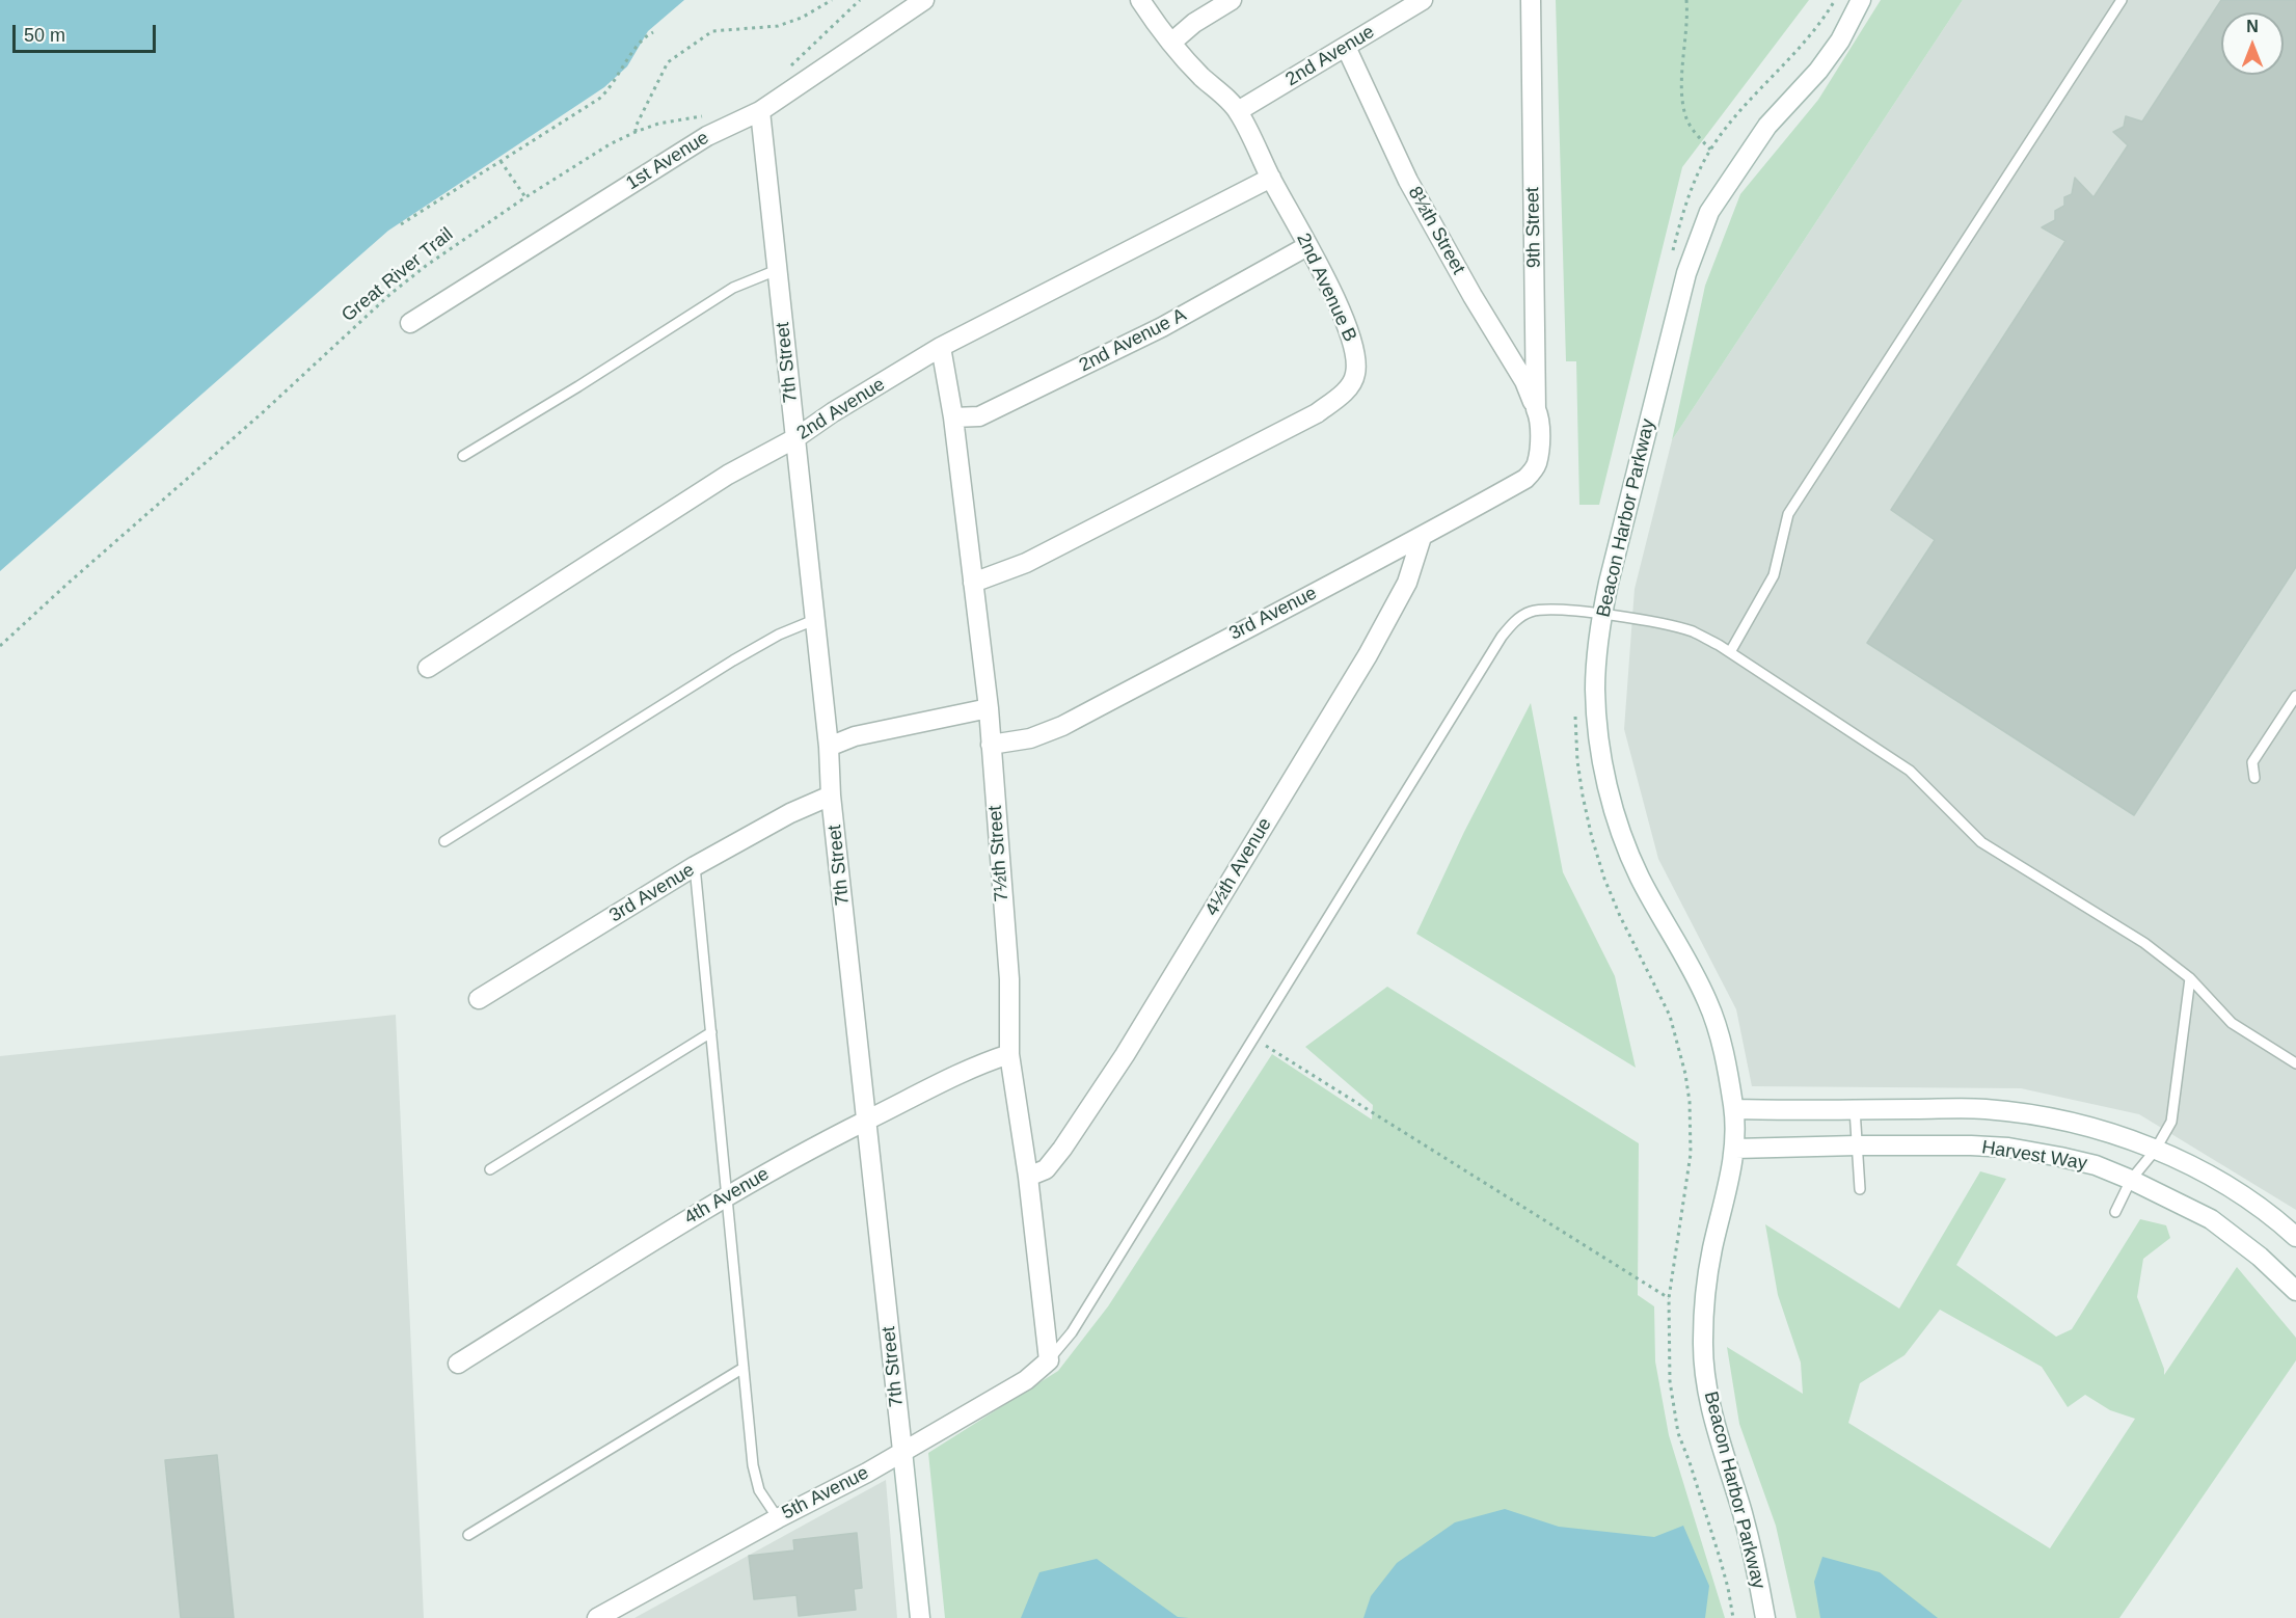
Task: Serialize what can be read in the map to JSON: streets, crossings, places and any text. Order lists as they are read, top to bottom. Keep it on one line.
{"streets":{"street":["2nd Avenue","1st Avenue","9th Street","8½th Street","2nd Avenue B","2nd Avenue A","7th Street","Beacon Harbor Parkway","3rd Avenue","7½th Street","4½th Avenue","Harvest Way","4th Avenue","5th Avenue"],"path":["Great River Trail"]},"crossings":[["2nd Avenue","8½th Street"],["2nd Avenue","2nd Avenue B"],["2nd Avenue","7th Street"],["2nd Avenue","7½th Street"],["1st Avenue","7th Street"],["9th Street","8½th Street"],["9th Street","3rd Avenue"],["2nd Avenue B","2nd Avenue A"],["2nd Avenue B","7½th Street"],["2nd Avenue A","7½th Street"],["7th Street","3rd Avenue"],["7th Street","4th Avenue"],["7th Street","5th Avenue"],["Beacon Harbor Parkway","Harvest Way"],["3rd Avenue","7½th Street"],["3rd Avenue","4½th Avenue"],["7½th Street","4½th Avenue"],["7½th Street","4th Avenue"],["7½th Street","5th Avenue"]],"scale_bar":"50 m","north":"top"}
